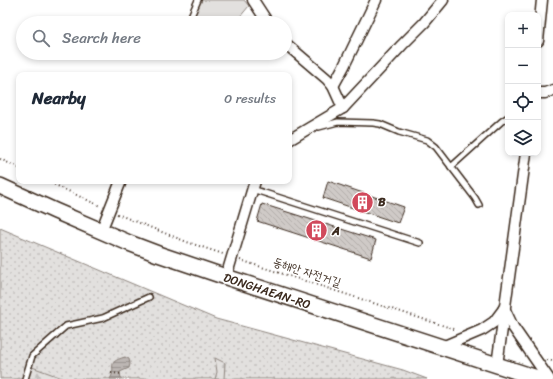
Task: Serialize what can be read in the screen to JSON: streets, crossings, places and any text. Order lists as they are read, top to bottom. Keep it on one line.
{"streets":{"main road":["DONGHAEAN-RO"],"path":["동해안 자전거길"]},"places":{"building":["B","A"]},"page":{"map_buttons":["+","−"],"search":"Search here","heading":["Nearby","0 results"]}}
